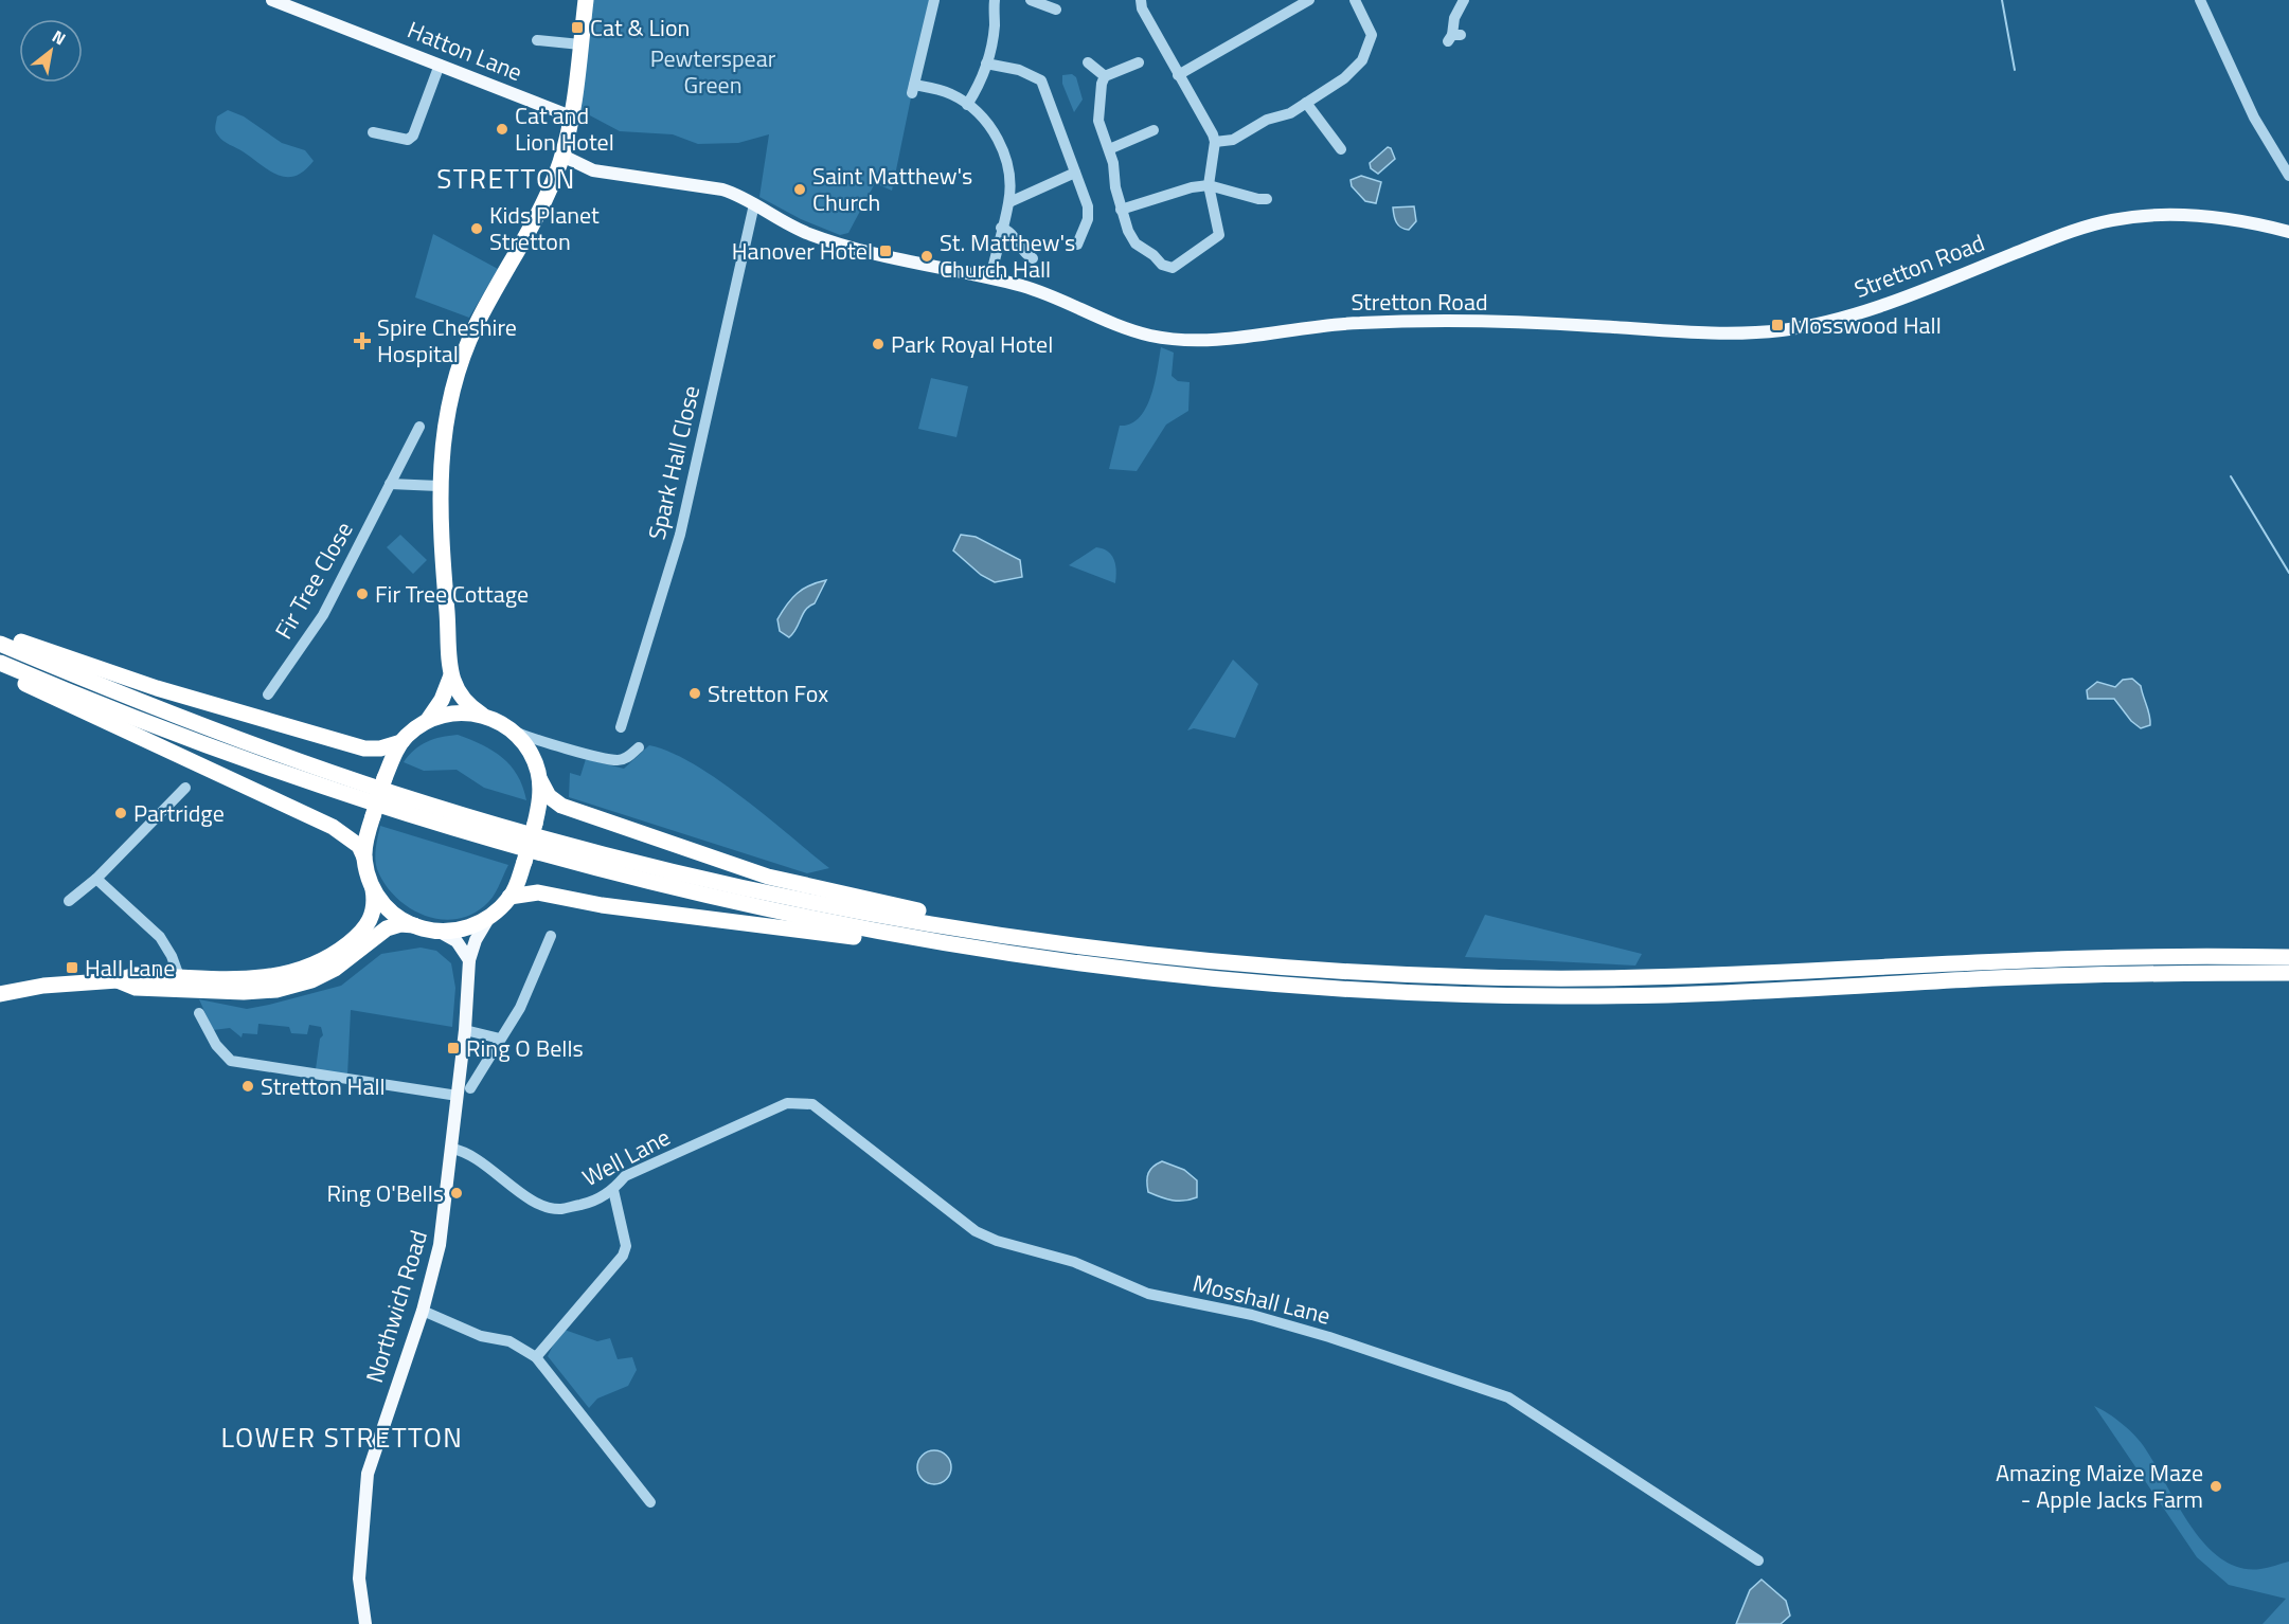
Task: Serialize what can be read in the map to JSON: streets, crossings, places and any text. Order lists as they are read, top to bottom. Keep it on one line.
{"streets":{"main road":["Hatton Lane","Stretton Road","Northwich Road"],"street":["Spark Hall Close","Fir Tree Close","Well Lane","Mosshall Lane"]},"crossings":[["Stretton Road","Spark Hall Close"],["Well Lane","Mosshall Lane"],["Well Lane","Northwich Road"]],"districts":["STRETTON","LOWER STRETTON"],"parks":["Pewterspear Green"],"places":{"transit":["Cat & Lion","Hanover Hotel","Mosswood Hall","Hall Lane","Ring O Bells"],"other":["Cat and Lion Hotel","Saint Matthew's Church","Kids Planet Stretton","St. Matthew's Church Hall","Park Royal Hotel","Fir Tree Cottage","Stretton Fox","Partridge","Stretton Hall","Ring O'Bells","Amazing Maize Maze - Apple Jacks Farm"],"health":["Spire Cheshire Hospital"]},"north":"top right"}
